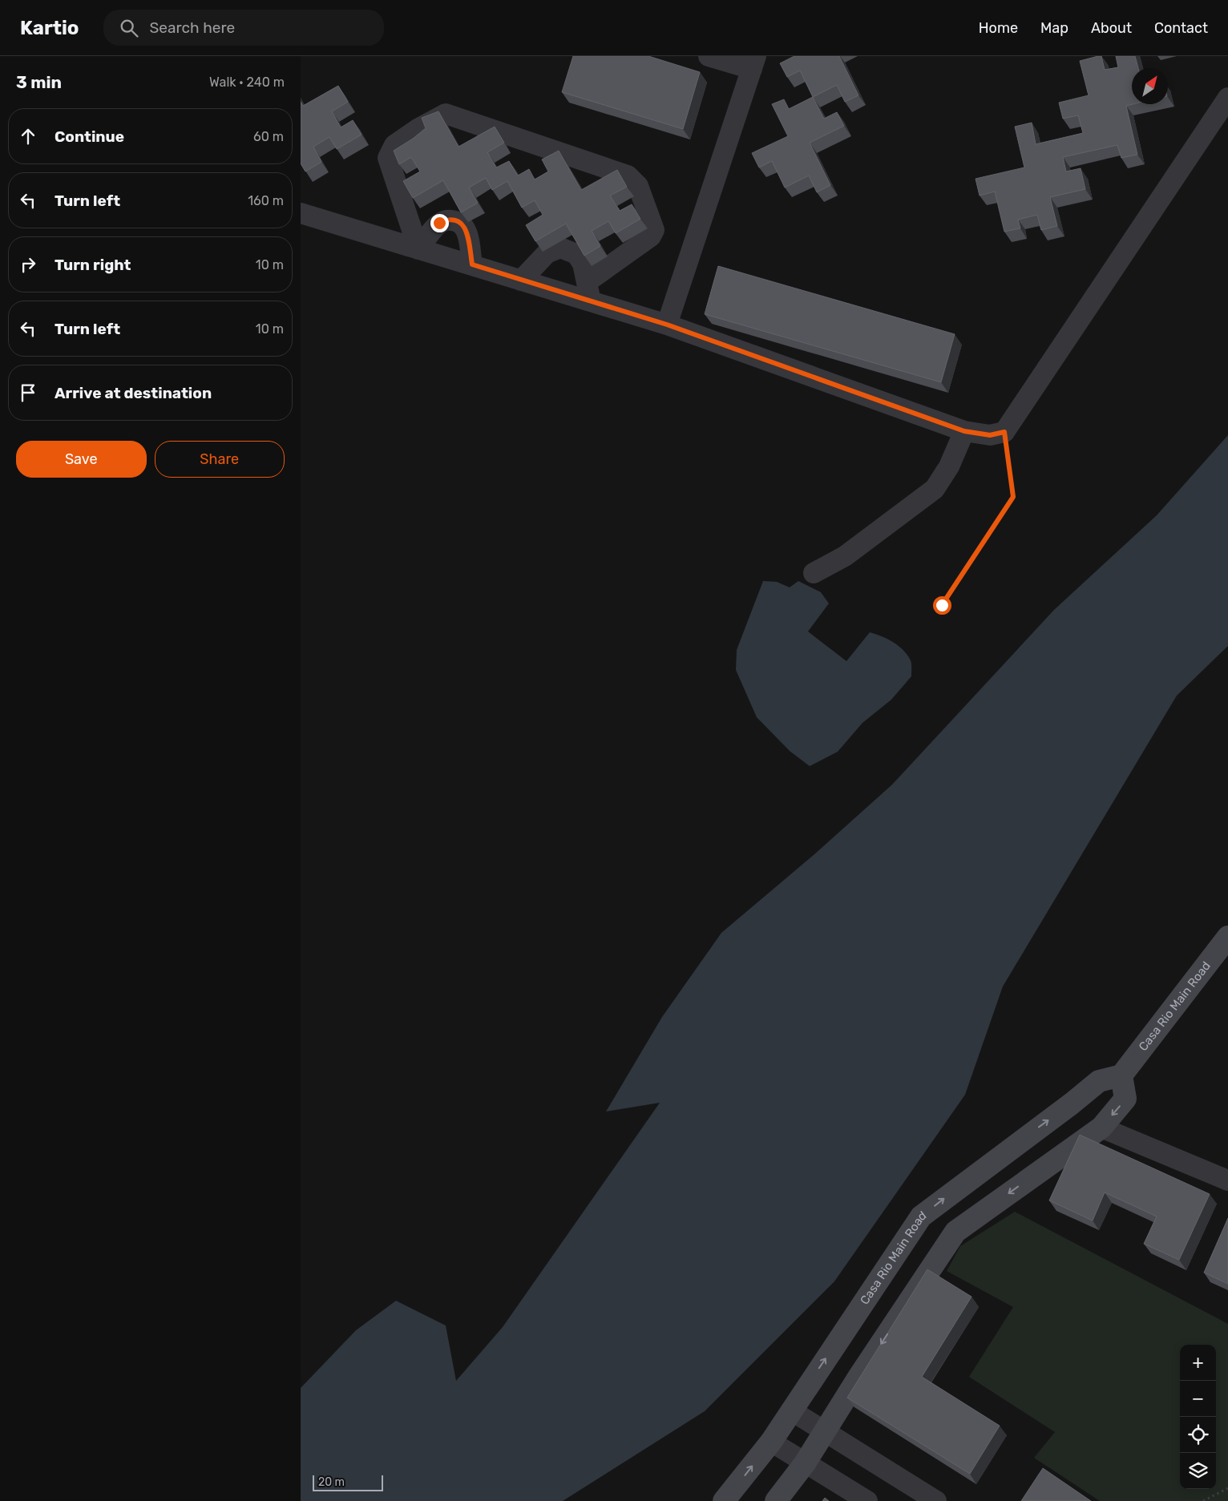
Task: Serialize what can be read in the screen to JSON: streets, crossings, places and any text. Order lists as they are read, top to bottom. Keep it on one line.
{"streets":{"street":["Casa Rio Main Road"]},"scale_bar":"20 m","north":"top right","page":{"header":"Kartio","search":"Search here","nav":["Home","Map","About","Contact"],"heading":["3 min","Walk · 240 m"],"list":[["Continue","60 m"],["Turn left","160 m"],["Turn right","10 m"],["Turn left","10 m"],"Arrive at destination"],"buttons":["Save","Share"],"map_buttons":["+","−"],"scale":"20 m"}}
